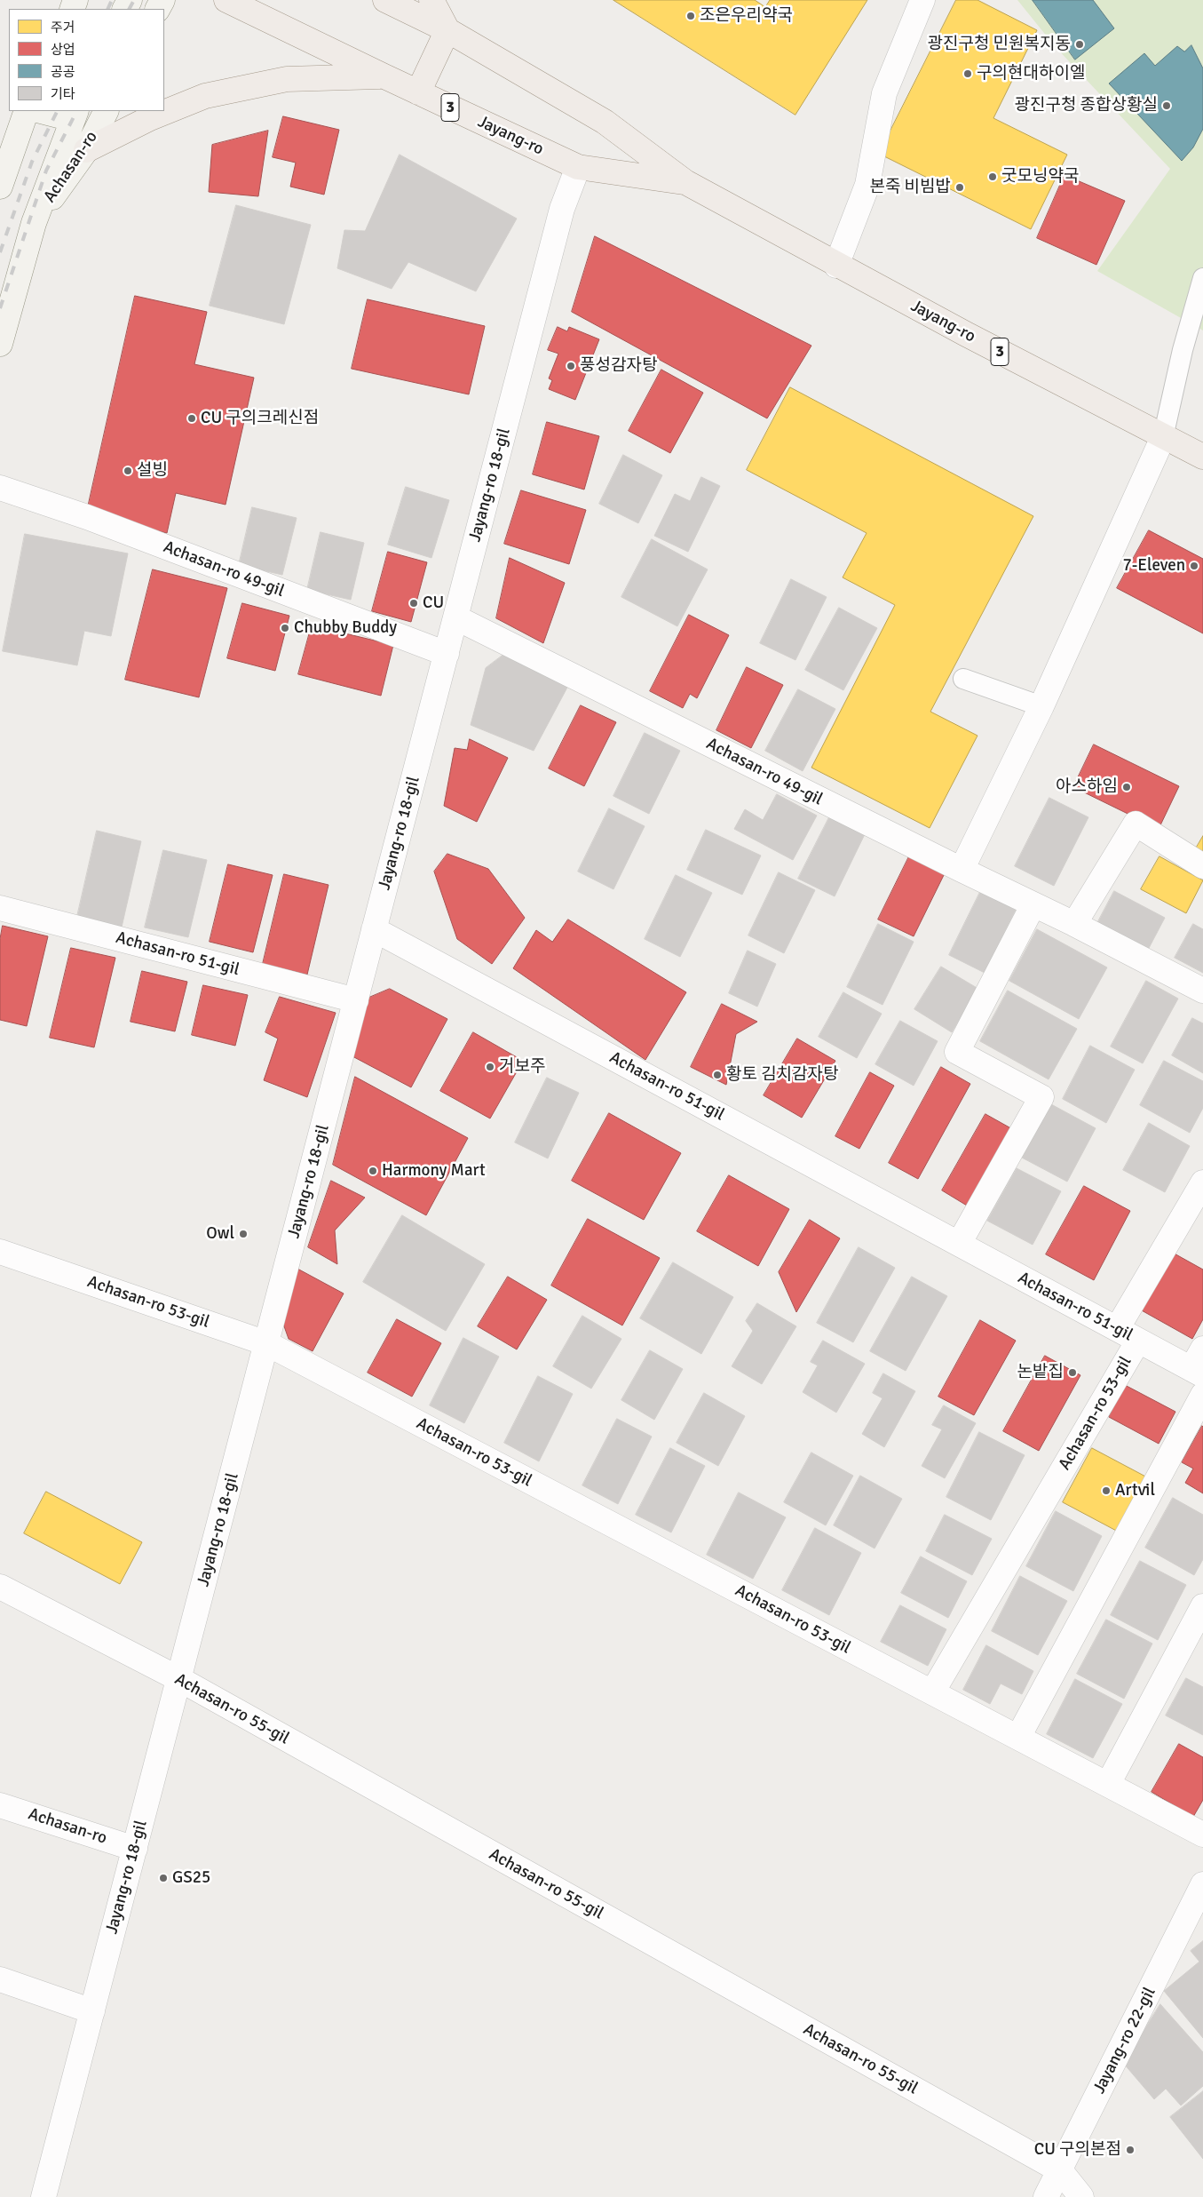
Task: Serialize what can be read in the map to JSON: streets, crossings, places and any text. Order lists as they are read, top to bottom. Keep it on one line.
{"streets":{"main road":["3","Jayang-ro","Achasan-ro"],"street":["Jayang-ro 18-gil","Achasan-ro 49-gil","Achasan-ro 51-gil","Achasan-ro 53-gil","Achasan-ro 55-gil","Jayang-ro 22-gil"]},"crossings":[["Jayang-ro","Jayang-ro 18-gil"],["Achasan-ro","Jayang-ro 18-gil"],["Jayang-ro 18-gil","Achasan-ro 49-gil"],["Jayang-ro 18-gil","Achasan-ro 51-gil"],["Jayang-ro 18-gil","Achasan-ro 53-gil"],["Jayang-ro 18-gil","Achasan-ro 55-gil"],["Achasan-ro 51-gil","Achasan-ro 53-gil"],["Achasan-ro 55-gil","Jayang-ro 22-gil"]],"places":["조은우리약국","광진구청 민원복지동","구의현대하이엘","광진구청 종합상황실","굿모닝약국","본죽 비빔밥","풍성감자탕","CU 구의크레신점","설빙","7-Eleven","CU","Chubby Buddy","아스하임","거보주","황토 김치감자탕","Harmony Mart","Owl","논밭집","Artvil","GS25","CU 구의본점"],"legend":["주거","상업","공공","기타"]}
